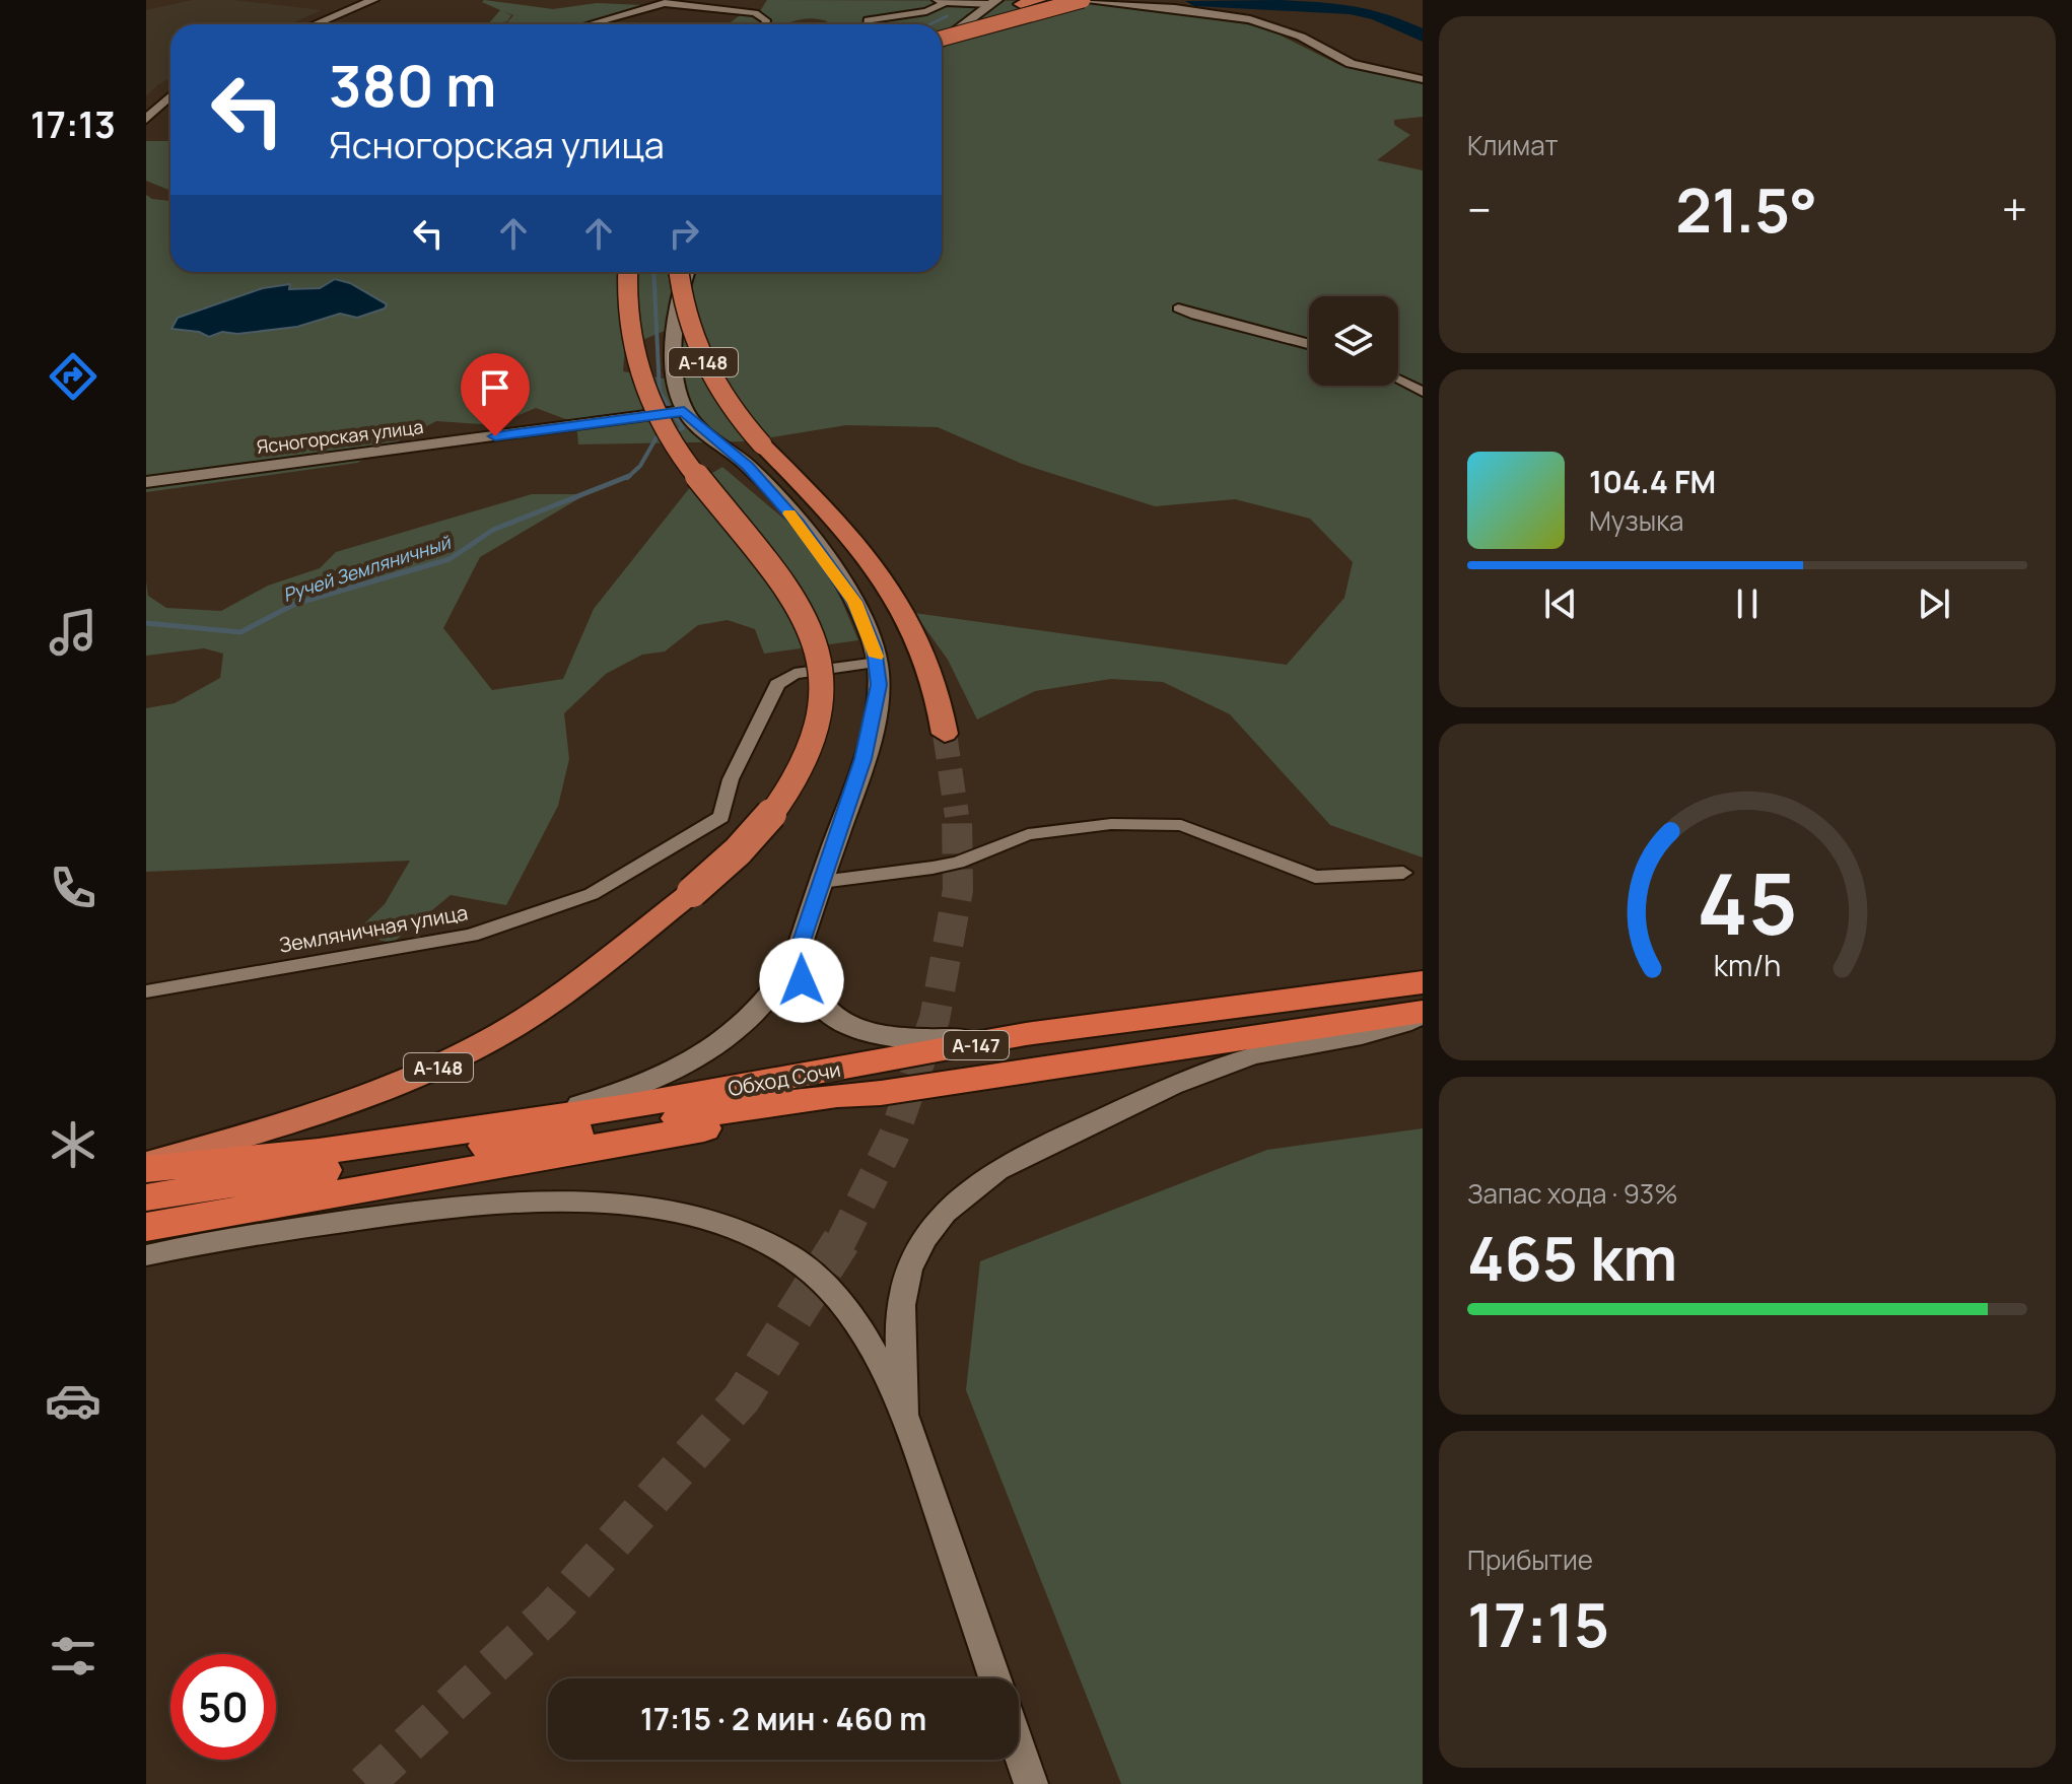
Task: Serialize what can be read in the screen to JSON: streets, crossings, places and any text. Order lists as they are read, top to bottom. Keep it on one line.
{"streets":{"highway":["А-147","Обход Сочи"],"main road":["А-148"],"street":["Ясногорская улица","Земляничная улица"]},"crossings":[["А-148","Обход Сочи"],["А-147","Обход Сочи"]],"water":["Ручей Земляничный"],"page":{"tabs":"17:13","tile":["Климат",["Запас хода · 93%","465 km"],["Прибытие","17:15"]],"turn":["380 m","Ясногорская улица"],"heat":["−","21.5°","+"],"song":["104.4 FM","Музыка"],"limit":"50","trip":"17:15 · 2 мин · 460 m","gauge":["45","km/h"]}}
